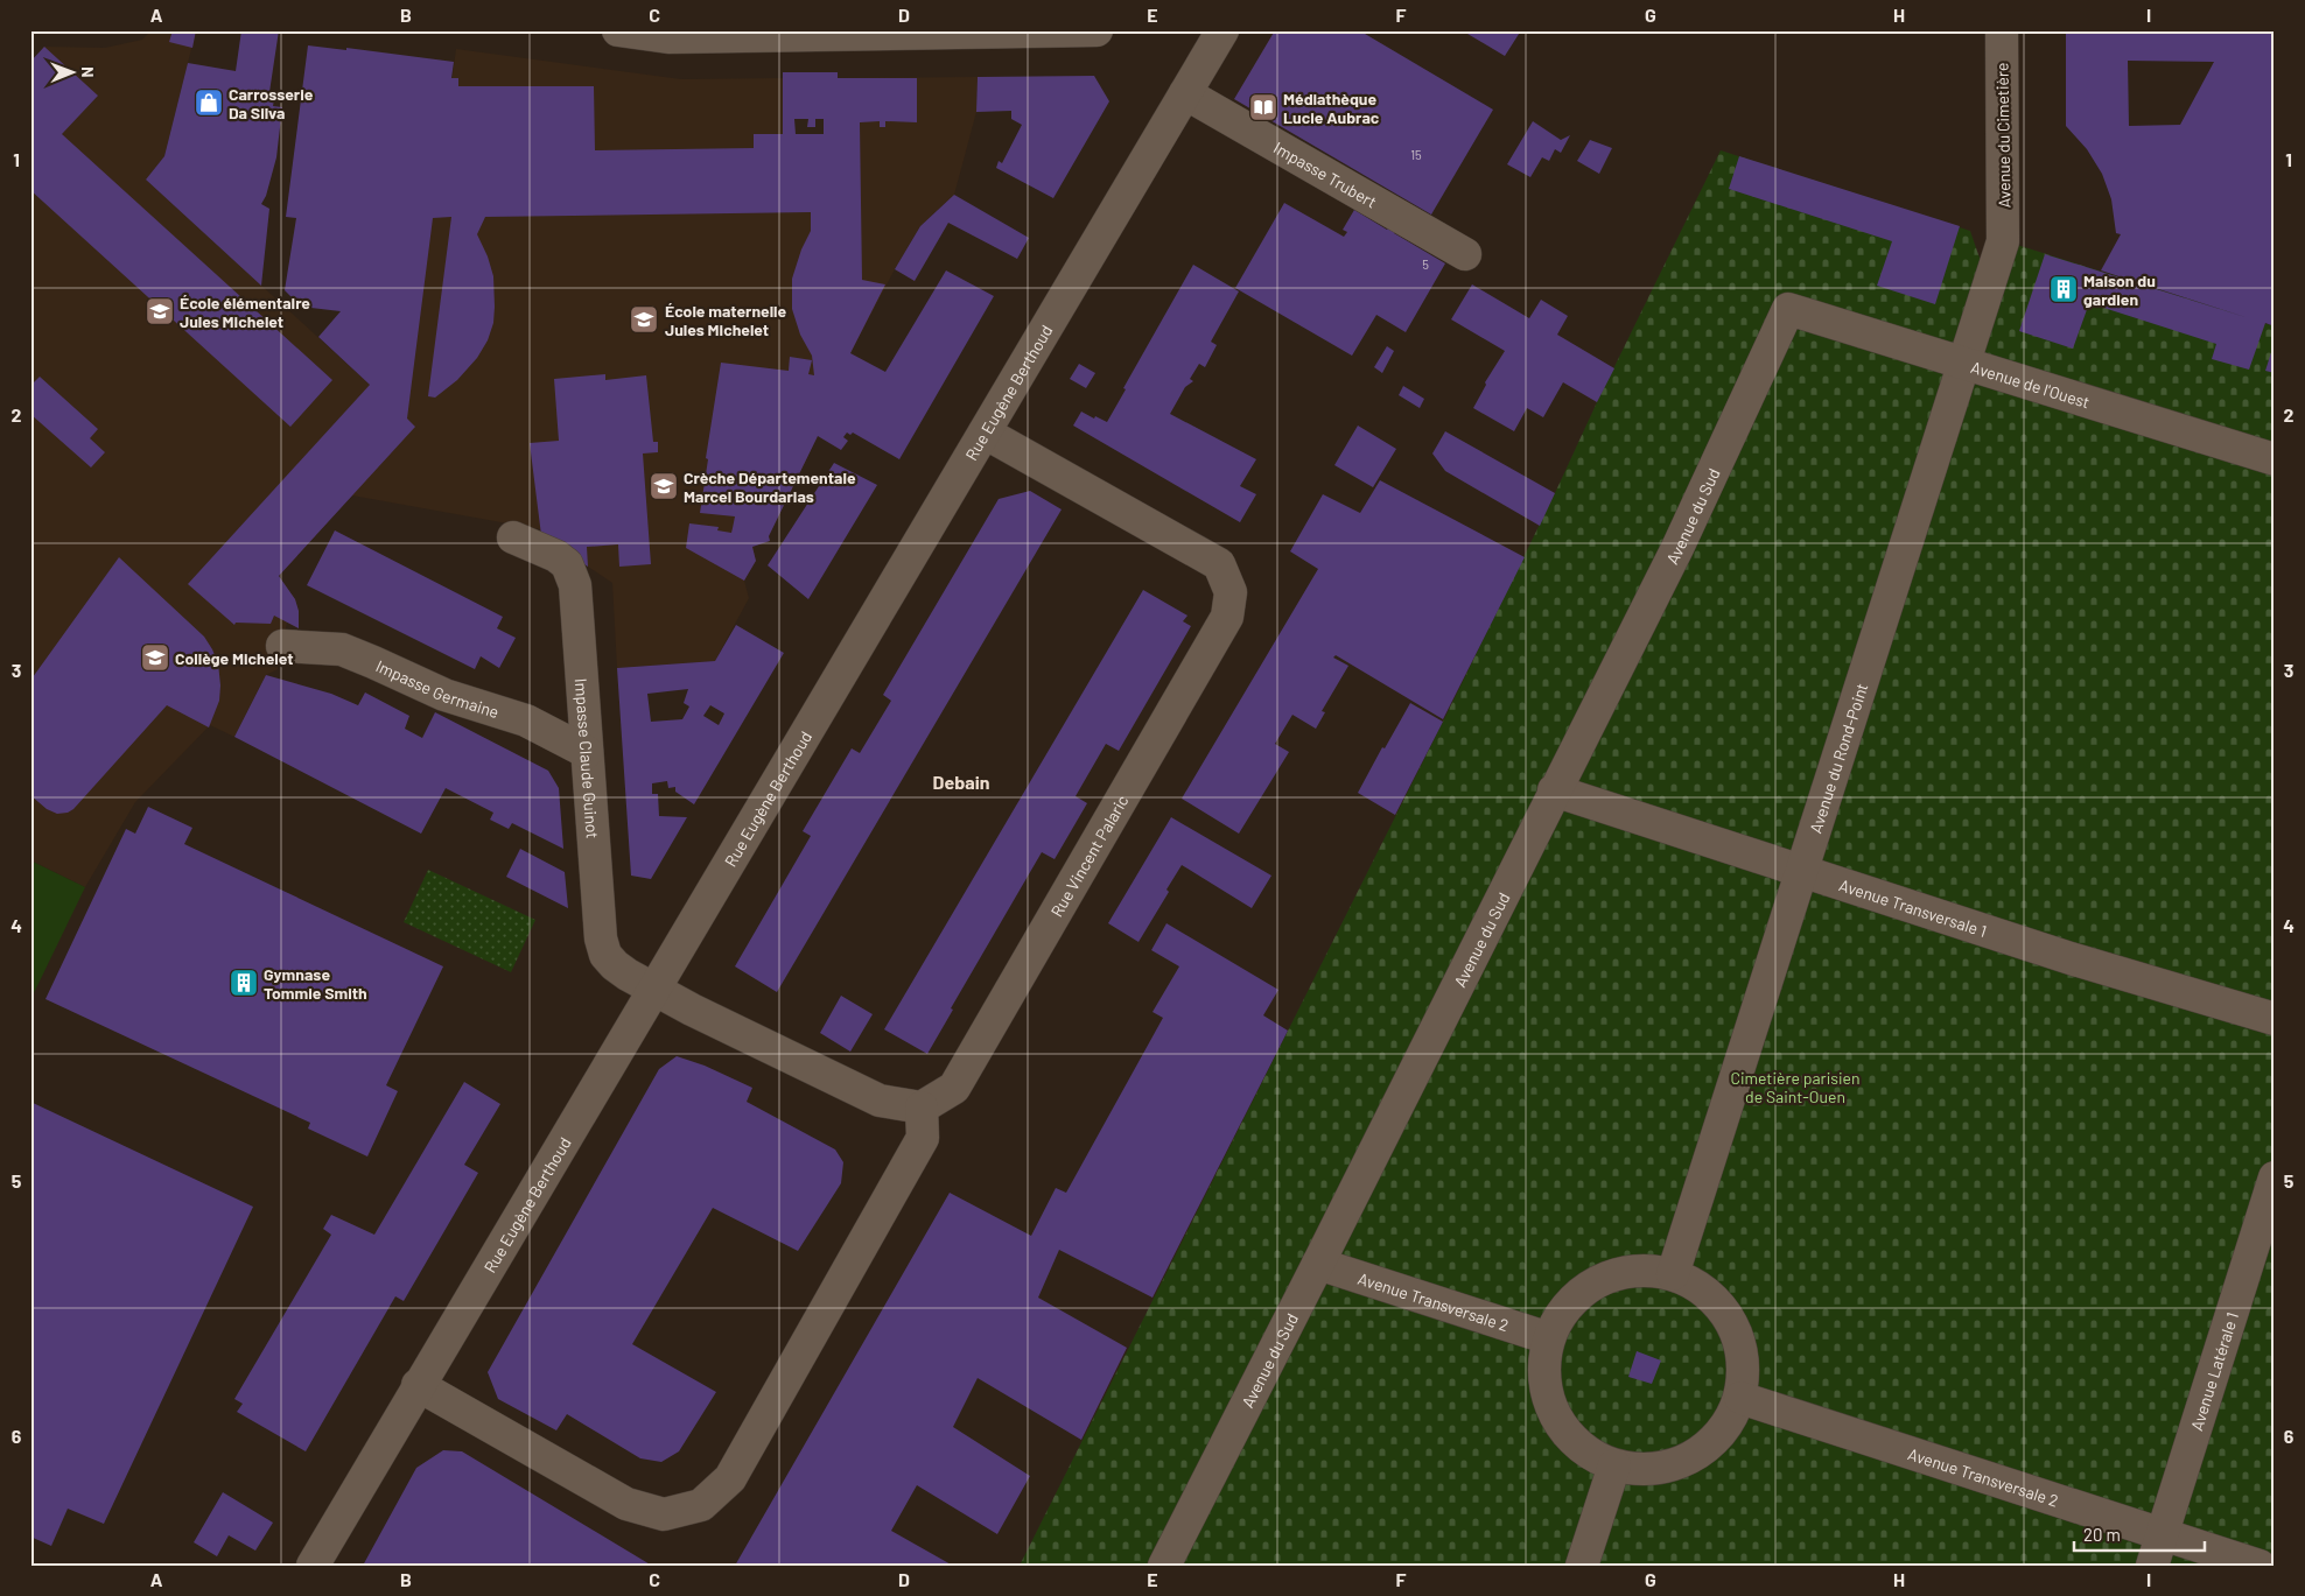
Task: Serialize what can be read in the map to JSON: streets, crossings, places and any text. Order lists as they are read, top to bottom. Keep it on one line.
{"streets":{"street":["Avenue du Cimetière","Impasse Trubert","Avenue de l'Ouest","Rue Eugène Berthoud","Avenue du Sud","Impasse Germaine","Avenue du Rond-Point","Impasse Claude Guinot","Rue Vincent Palaric","Avenue Transversale 1","Avenue Transversale 2","Avenue Latérale 1"]},"crossings":[["Avenue du Cimetière","Avenue du Rond-Point"],["Impasse Trubert","Rue Eugène Berthoud"],["Avenue de l'Ouest","Avenue du Sud"],["Avenue de l'Ouest","Avenue du Rond-Point"],["Rue Eugène Berthoud","Impasse Claude Guinot"],["Rue Eugène Berthoud","Rue Vincent Palaric"],["Avenue du Sud","Avenue Transversale 1"],["Avenue du Sud","Avenue Transversale 2"],["Impasse Germaine","Impasse Claude Guinot"],["Avenue du Rond-Point","Avenue Transversale 1"],["Avenue du Rond-Point","Avenue Transversale 2"],["Avenue Transversale 2","Avenue Latérale 1"]],"districts":["Debain"],"parks":["Cimetière parisien de Saint-Ouen"],"places":{"shop":["Carrosserie Da Silva"],"library":["Médiathèque Lucie Aubrac"],"building":["Maison du gardien","Gymnase Tommie Smith"],"school or university":["École élémentaire Jules Michelet","École maternelle Jules Michelet","Crèche Départementale Marcel Bourdarias","Collège Michelet"]},"house_numbers":["15","5"],"scale_bar":"20 m","north":"right","grid":{"columns":["A","B","C","D","E","F","G","H","I"],"rows":["1","2","3","4","5","6"]}}
